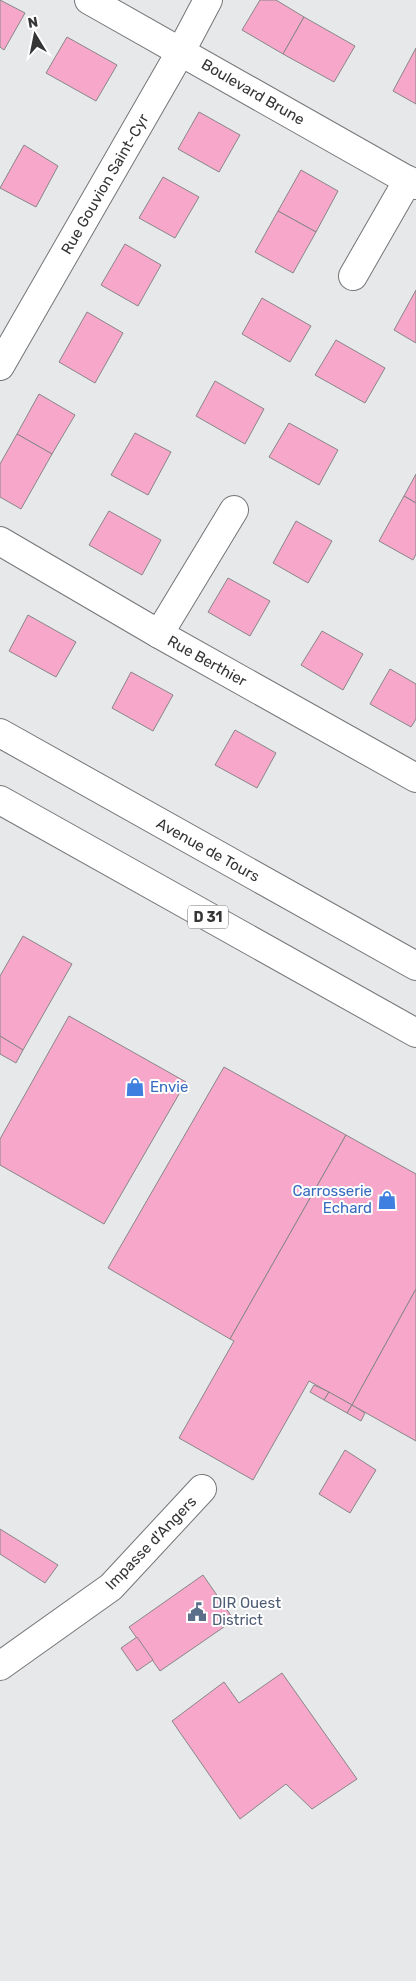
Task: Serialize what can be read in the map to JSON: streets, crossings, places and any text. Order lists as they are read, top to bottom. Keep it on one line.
{"streets":{"street":["Boulevard Brune","Rue Gouvion Saint-Cyr","Rue Berthier","Avenue de Tours","D 31","Impasse d'Angers"]},"crossings":[["Boulevard Brune","Rue Gouvion Saint-Cyr"]],"places":{"shop":["Envie","Carrosserie Echard"],"public building":["DIR Ouest District"]},"north":"top"}
